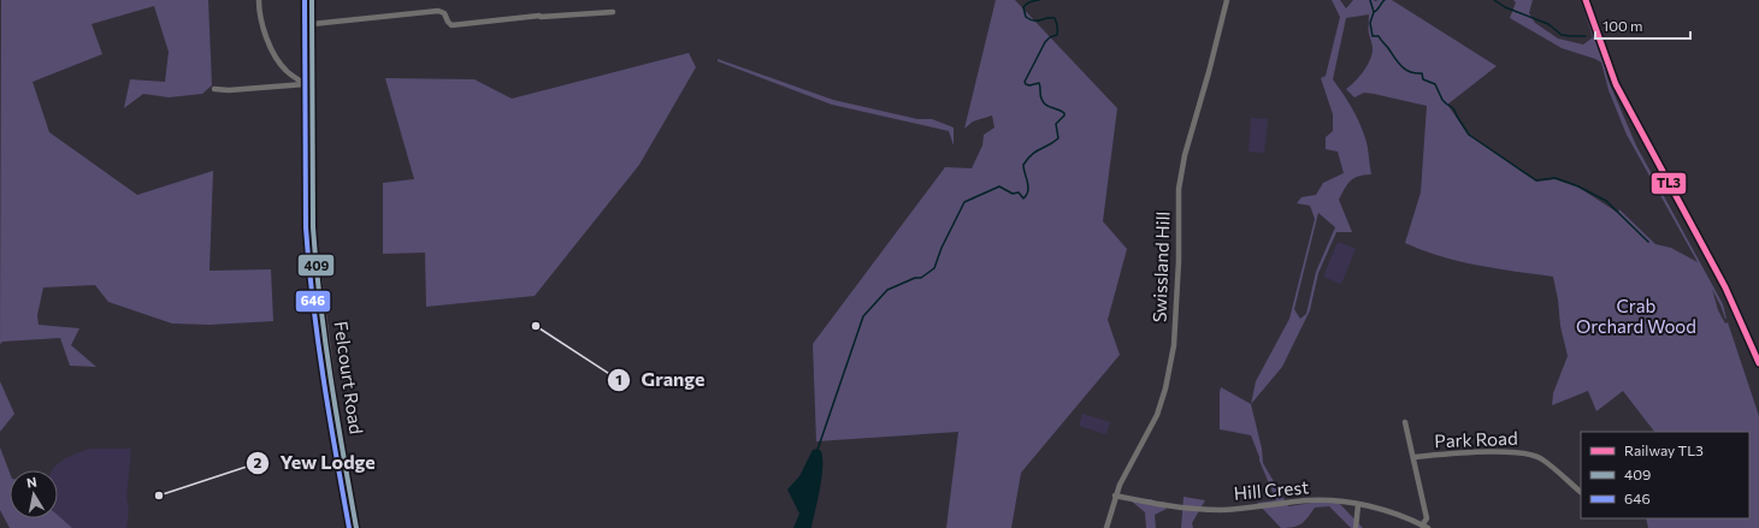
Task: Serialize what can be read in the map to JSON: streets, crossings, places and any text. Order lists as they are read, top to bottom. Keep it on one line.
{"streets":{"street":["Swissland Hill","Felcourt Road","Park Road","Hill Crest"]},"crossings":[["Swissland Hill","Hill Crest"],["Park Road","Hill Crest"]],"parks":["Crab Orchard Wood"],"places":["Grange","Yew Lodge"],"lines":["rail line TL3","transit line 409","transit line 646"],"legend":["Railway TL3","409","646"],"scale_bar":"100 m","north":"top"}
